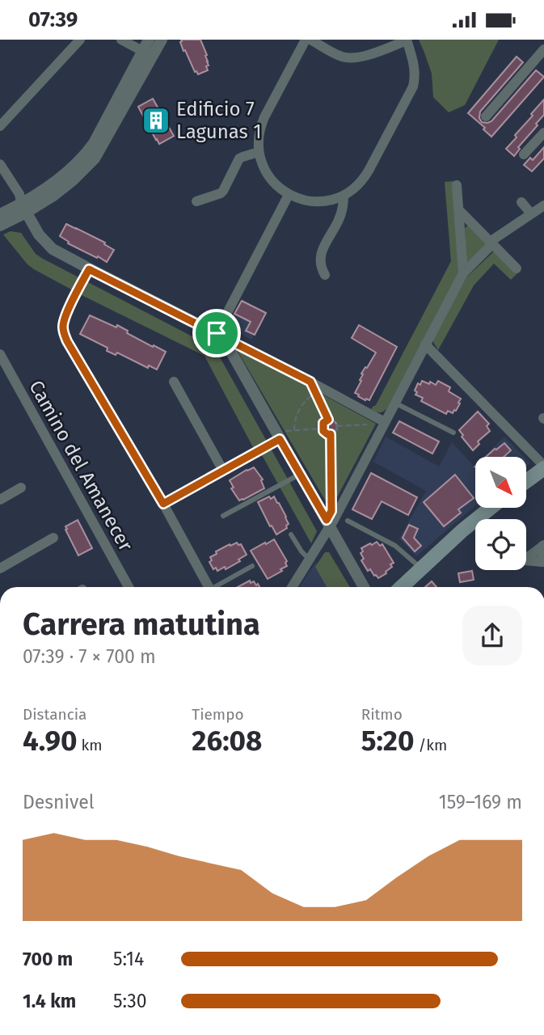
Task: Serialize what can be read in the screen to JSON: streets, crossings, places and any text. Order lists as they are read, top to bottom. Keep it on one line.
{"streets":{"street":["Camino del Amanecer"]},"places":{"building":["Edificio 7 Lagunas 1"]},"north":"bottom right","page":{"status":"07:39","heading":["Carrera matutina","07:39 · 7 × 700 m"],"stats":[["Distancia","4.90 km"],["Tiempo","26:08"],["Ritmo","5:20 /km"]],"chart":["Desnivel","159–169 m"],"list":[{"name":"700 m","note":"5:14"},{"name":"1.4 km","note":"5:30"}]}}
